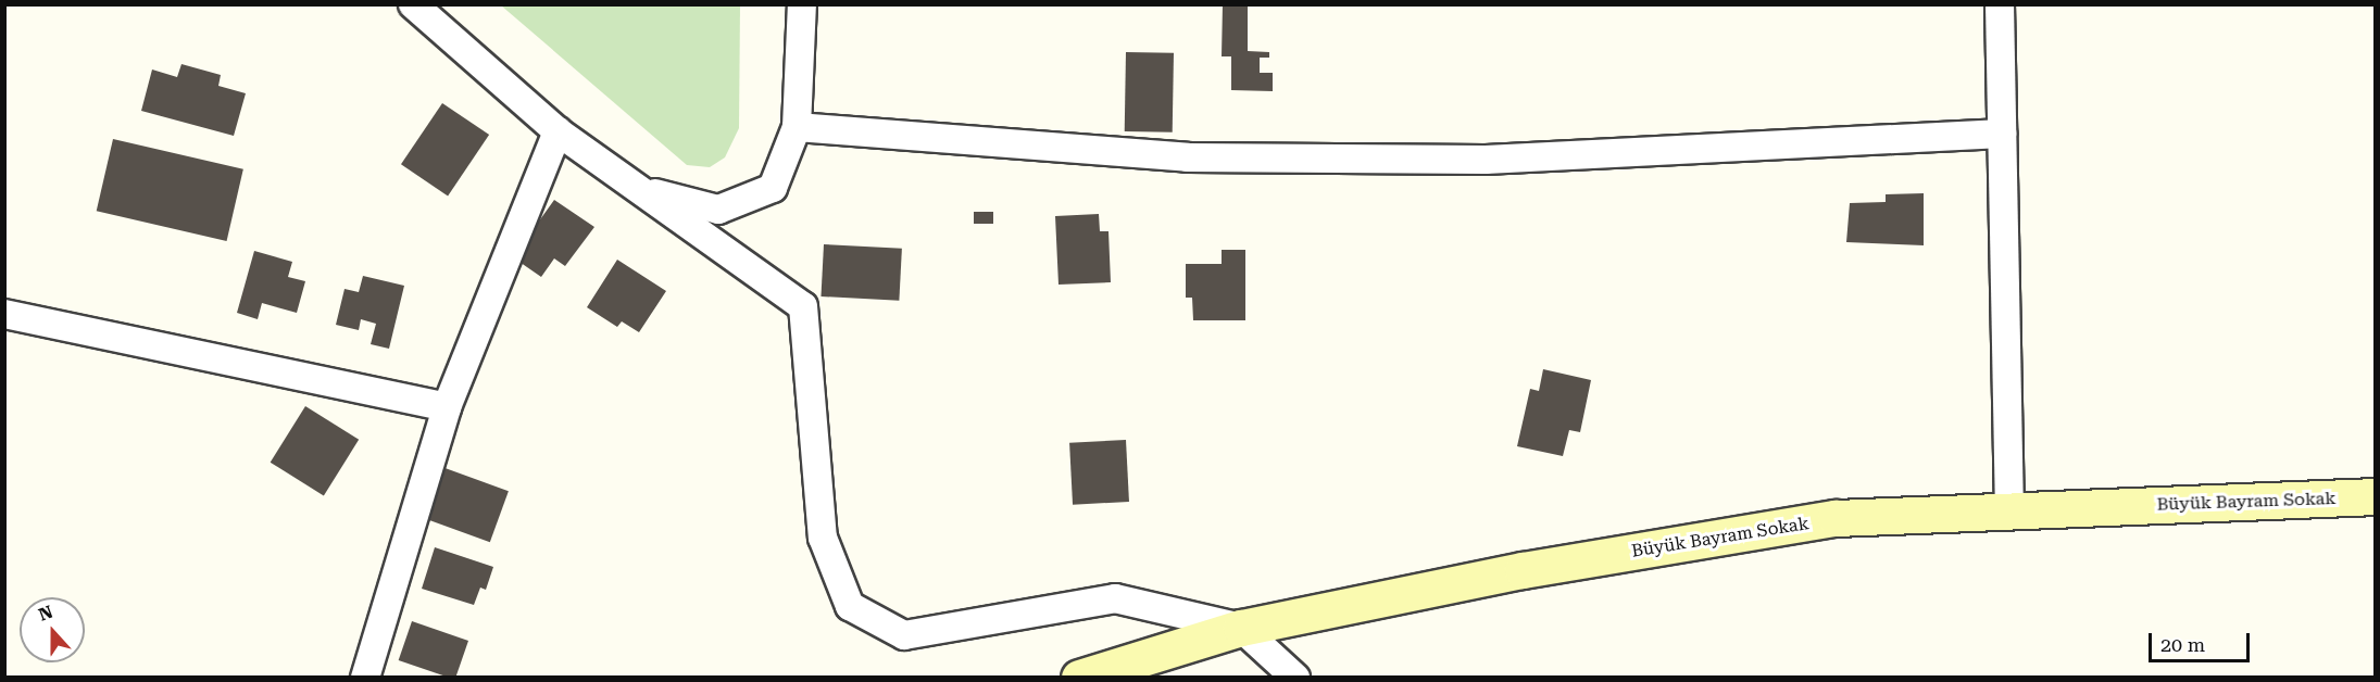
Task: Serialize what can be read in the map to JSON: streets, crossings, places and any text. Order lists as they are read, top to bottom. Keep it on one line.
{"streets":{"street":["Büyük Bayram Sokak"]},"scale_bar":"20 m","north":"top"}
